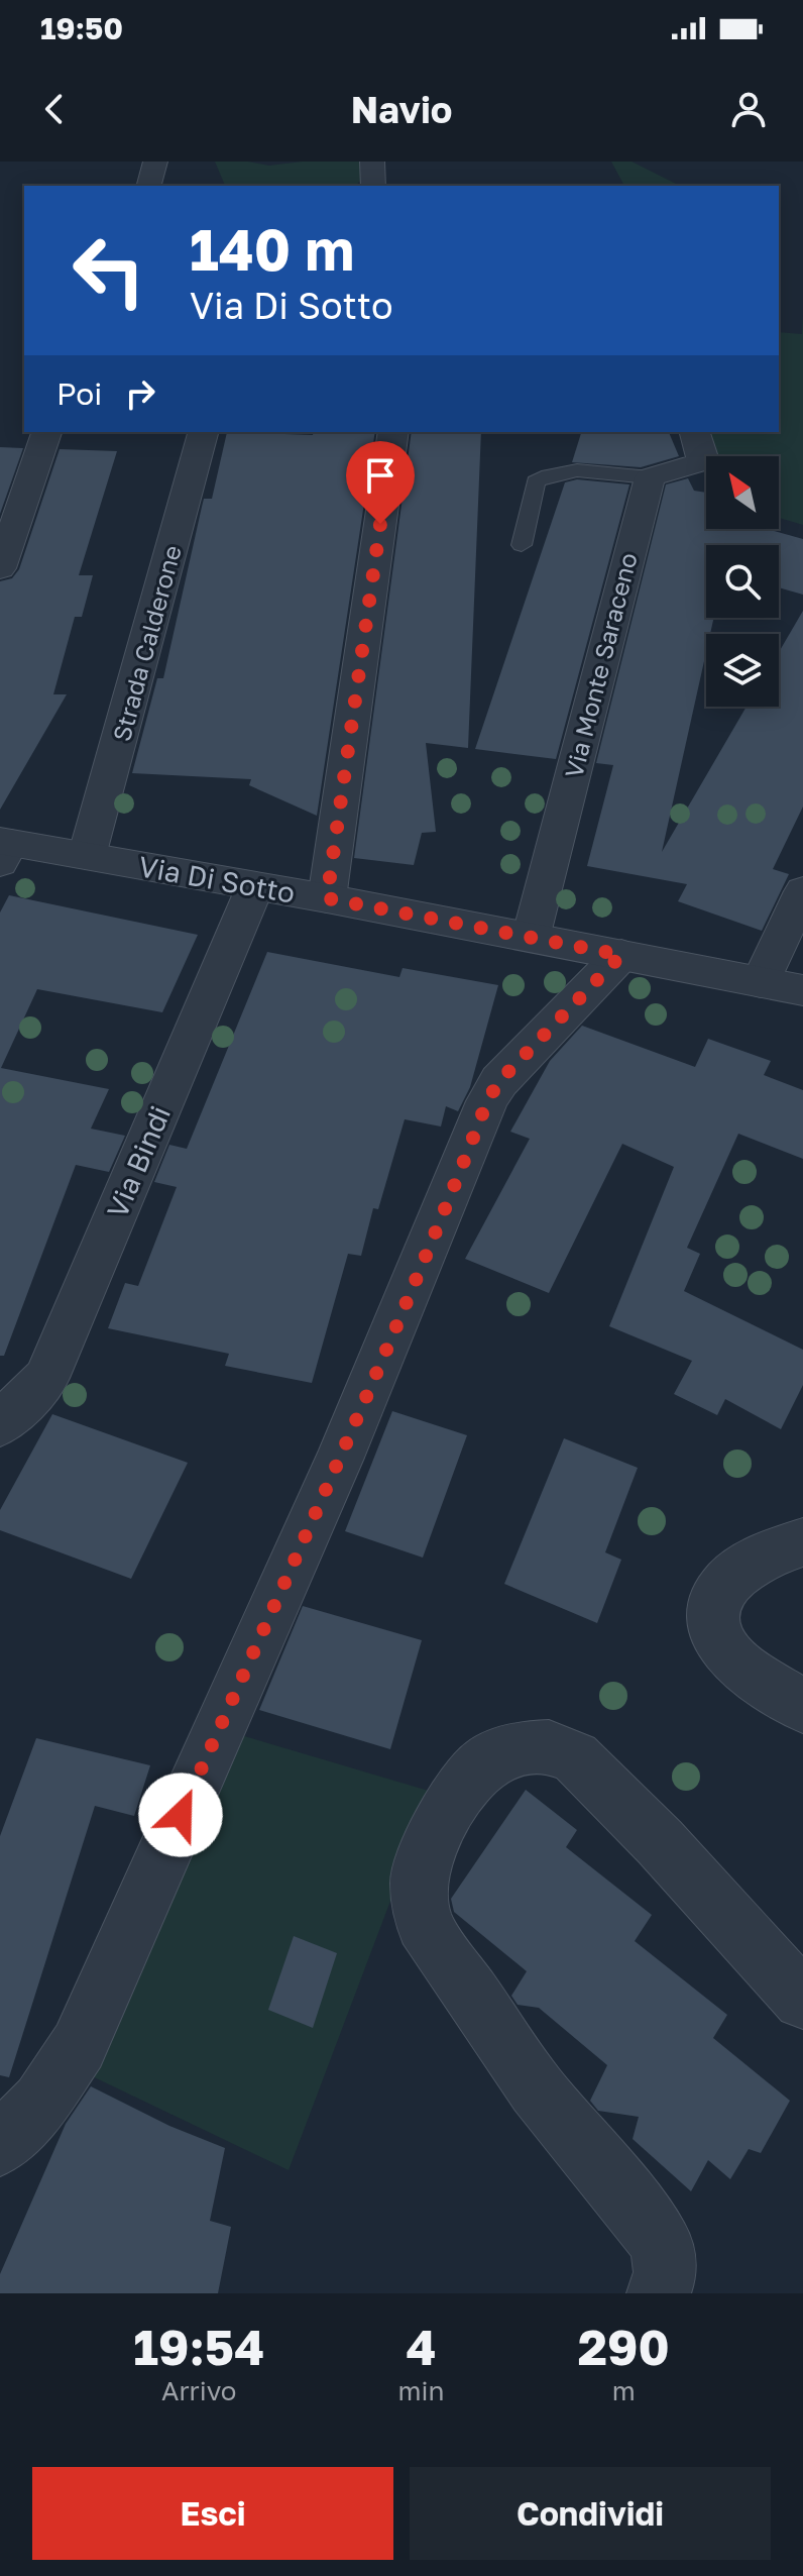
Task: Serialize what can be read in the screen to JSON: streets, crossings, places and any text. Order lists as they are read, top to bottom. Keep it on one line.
{"streets":{"street":["Strada Calderone","Via Monte Saraceno","Via Di Sotto","Via Bindi"]},"crossings":[["Strada Calderone","Via Di Sotto"],["Via Monte Saraceno","Via Di Sotto"],["Via Di Sotto","Via Bindi"]],"north":"top left","page":{"status":"19:50","header":"Navio","turn":["140 m","Via Di Sotto"],"then":"Poi","eta":["19:54","Arrivo","4","min","290","m"],"buttons":["Esci","Condividi"]}}
